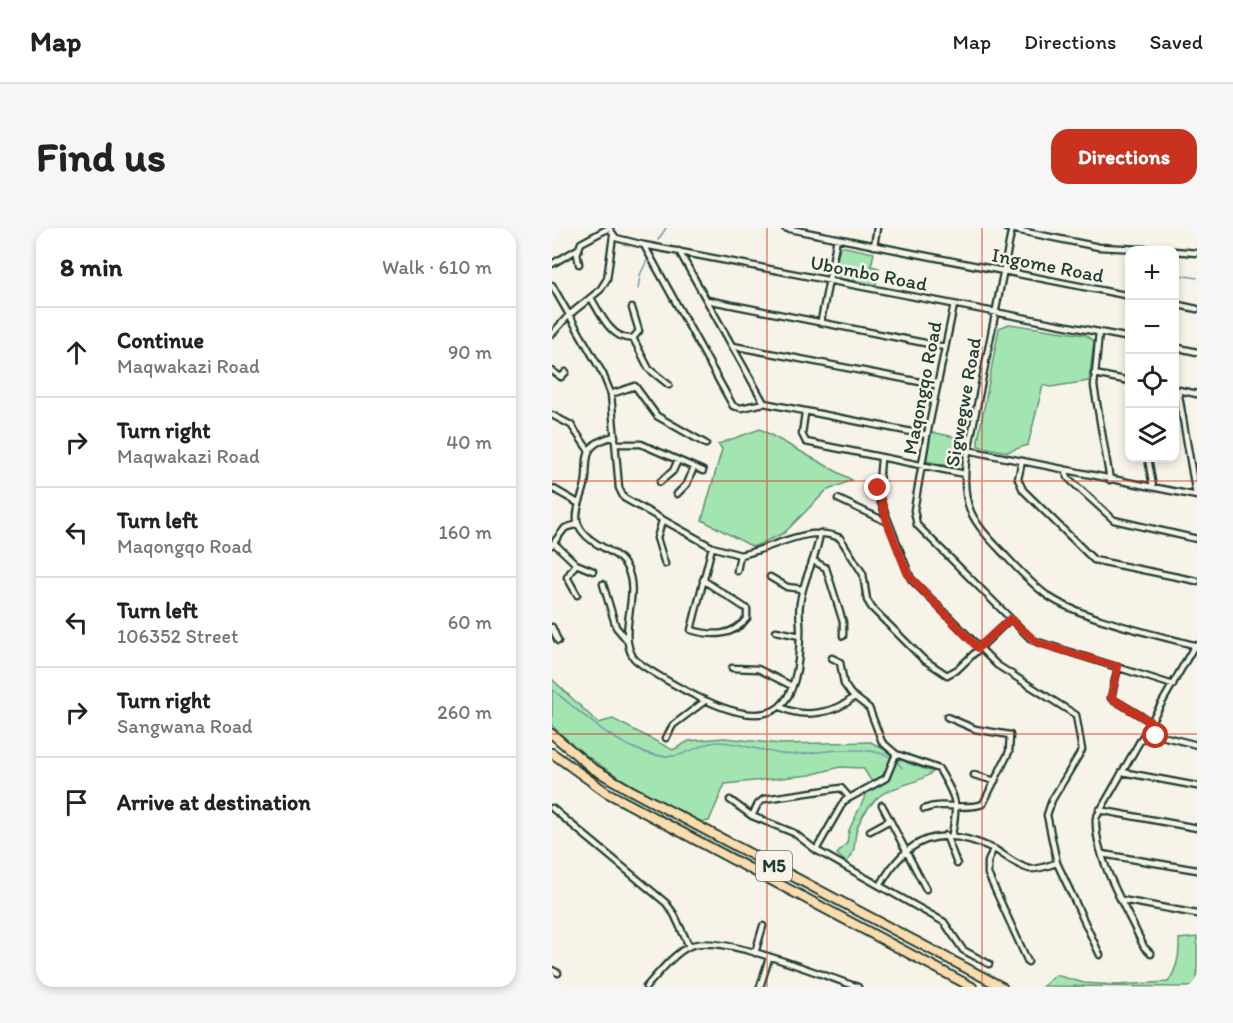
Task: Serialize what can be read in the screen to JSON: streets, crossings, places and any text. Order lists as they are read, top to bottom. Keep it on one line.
{"streets":{"main road":["M5"],"street":["Ingome Road","Ubombo Road","Maqongqo Road","Sigwegwe Road"]},"crossings":[["Ingome Road","Sigwegwe Road"],["Ubombo Road","Maqongqo Road"],["Ubombo Road","Sigwegwe Road"]],"page":{"header":"Map","nav":["Map","Directions","Saved"],"buttons":"Directions","title":"Find us","heading":["8 min","Walk · 610 m"],"map_buttons":["+","−"],"list":[["Continue","Maqwakazi Road","90 m"],["Turn right","Maqwakazi Road","40 m"],["Turn left","Maqongqo Road","160 m"],["Turn left","106352 Street","60 m"],["Turn right","Sangwana Road","260 m"],"Arrive at destination"]}}
